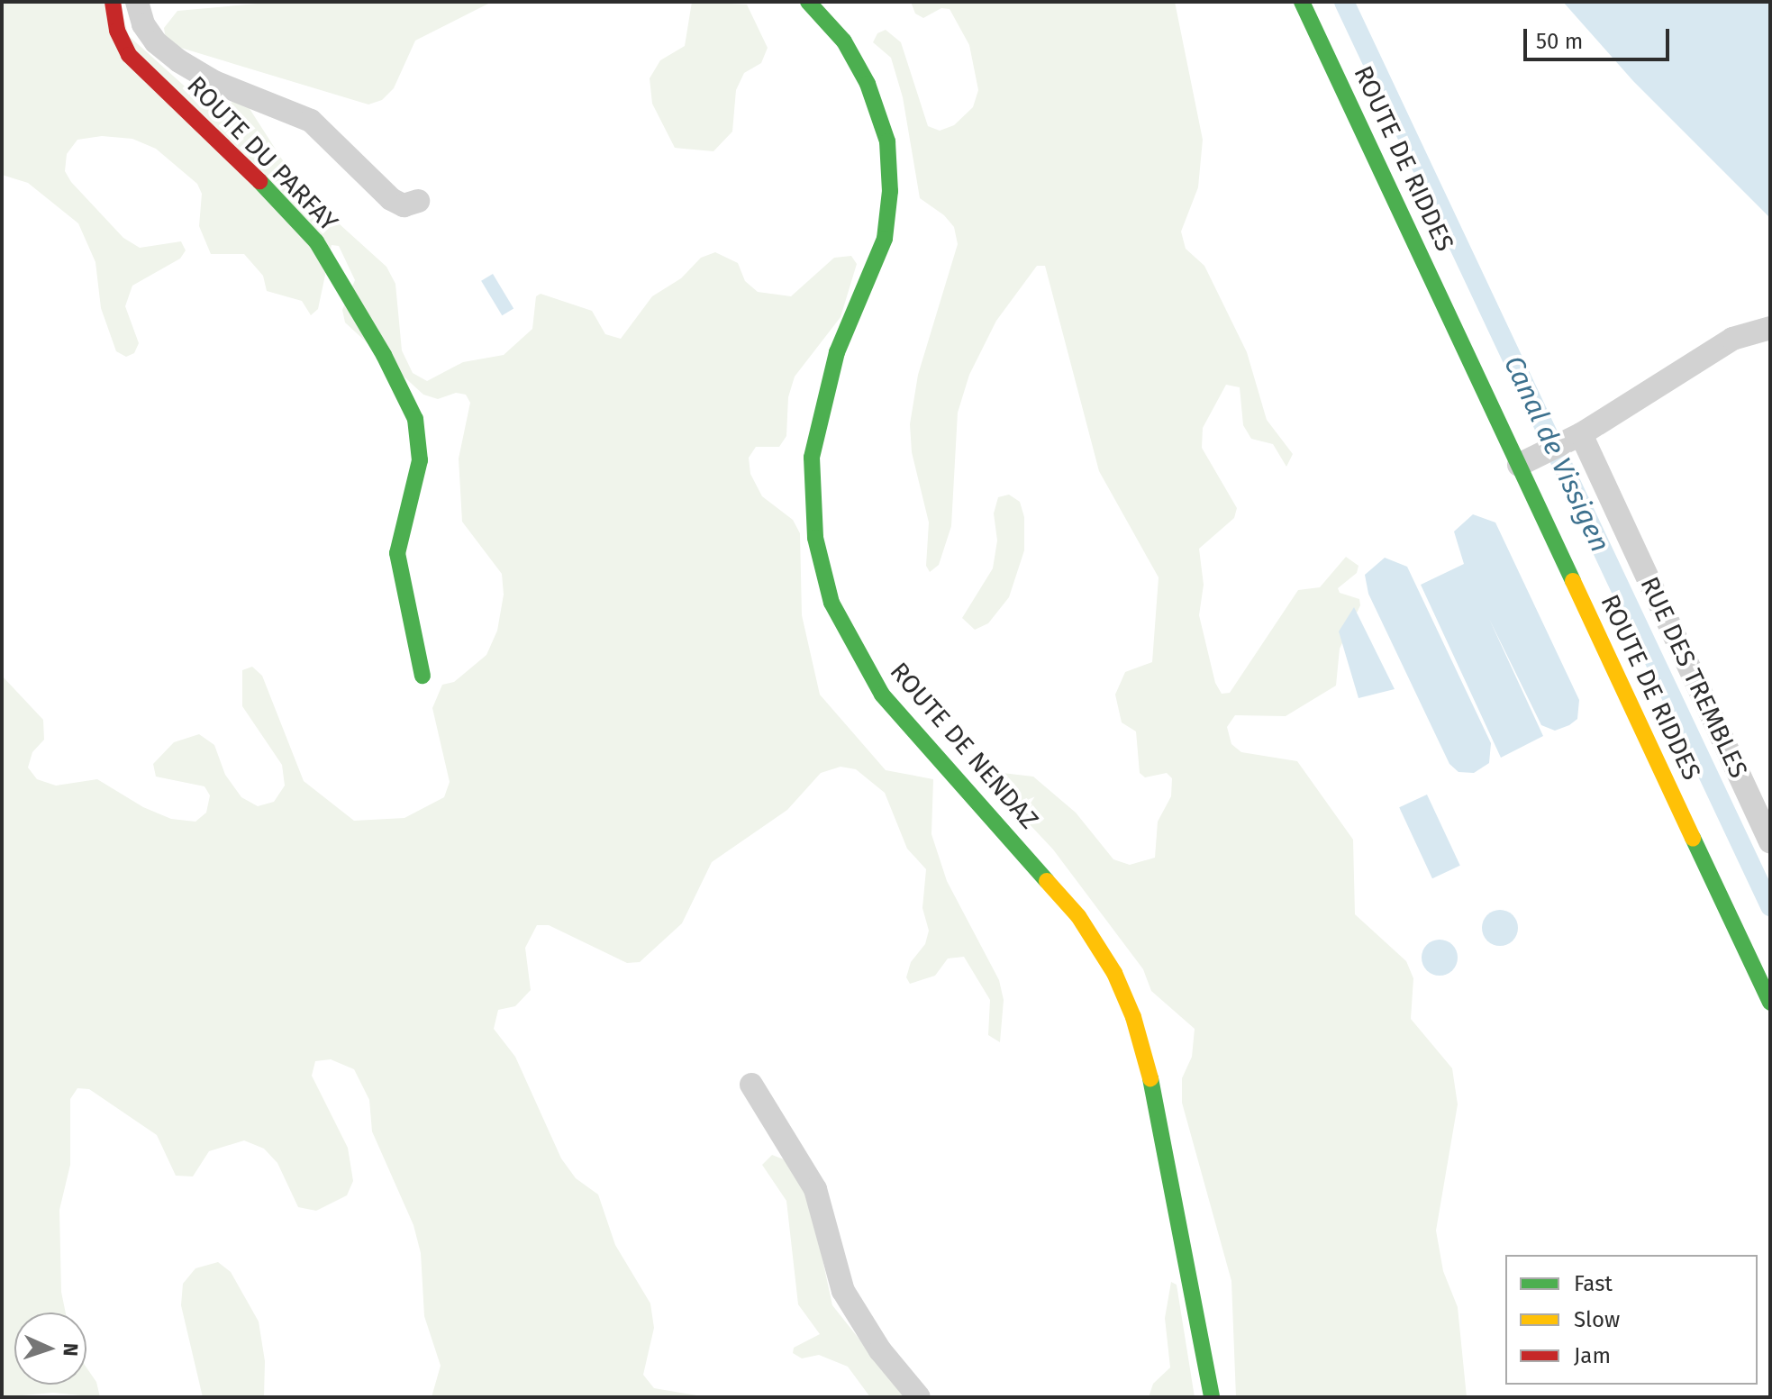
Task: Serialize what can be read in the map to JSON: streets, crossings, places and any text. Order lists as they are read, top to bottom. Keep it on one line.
{"streets":{"street":["ROUTE DU PARFAY","ROUTE DE RIDDES","RUE DES TREMBLES","ROUTE DE NENDAZ"]},"water":["Canal de Vissigen"],"legend":["Fast","Slow","Jam"],"scale_bar":"50 m","north":"right"}
